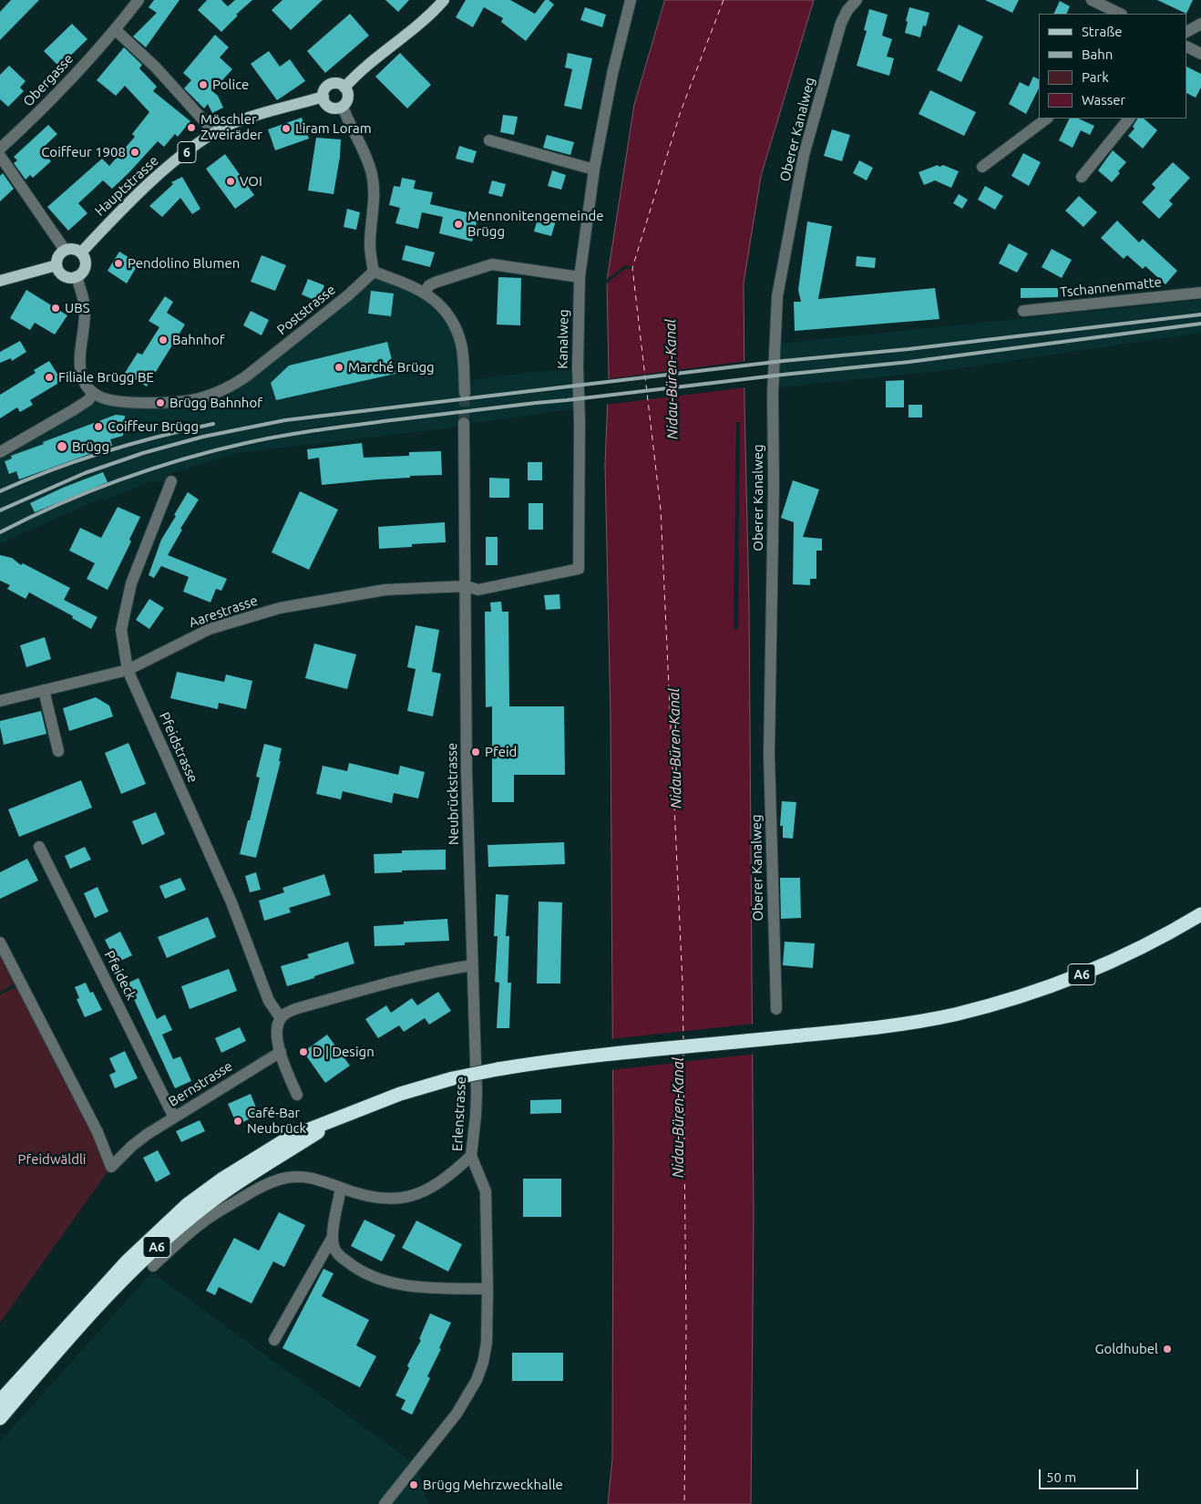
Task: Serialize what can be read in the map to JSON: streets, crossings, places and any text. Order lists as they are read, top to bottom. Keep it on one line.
{"streets":{"highway":["A6"],"main road":["6","Hauptstrasse"],"street":["Obergasse","Oberer Kanalweg","Tschannenmatte","Poststrasse","Kanalweg","Aarestrasse","Pfeidstrasse","Neubrückstrasse","Pfeideck","Bernstrasse","Erlenstrasse"]},"crossings":[["Kanalweg","Aarestrasse"],["Kanalweg","Neubrückstrasse"],["Aarestrasse","Pfeidstrasse"],["Aarestrasse","Neubrückstrasse"],["Neubrückstrasse","Erlenstrasse"],["Pfeideck","Bernstrasse"]],"water":["Nidau-Büren-Kanal"],"parks":["Pfeidwäldli"],"places":["Police","Möschler Zweiräder","Liram Loram","Coiffeur 1908","VOI","Mennonitengemeinde Brügg","Pendolino Blumen","UBS","Bahnhof","Marché Brügg","Filiale Brügg BE","Brügg Bahnhof","Coiffeur Brügg","Brügg","Pfeid","D | Design","Café-Bar Neubrück","Goldhubel","Brügg Mehrzweckhalle"],"legend":["Straße","Bahn","Park","Wasser"],"scale_bar":"50 m"}
